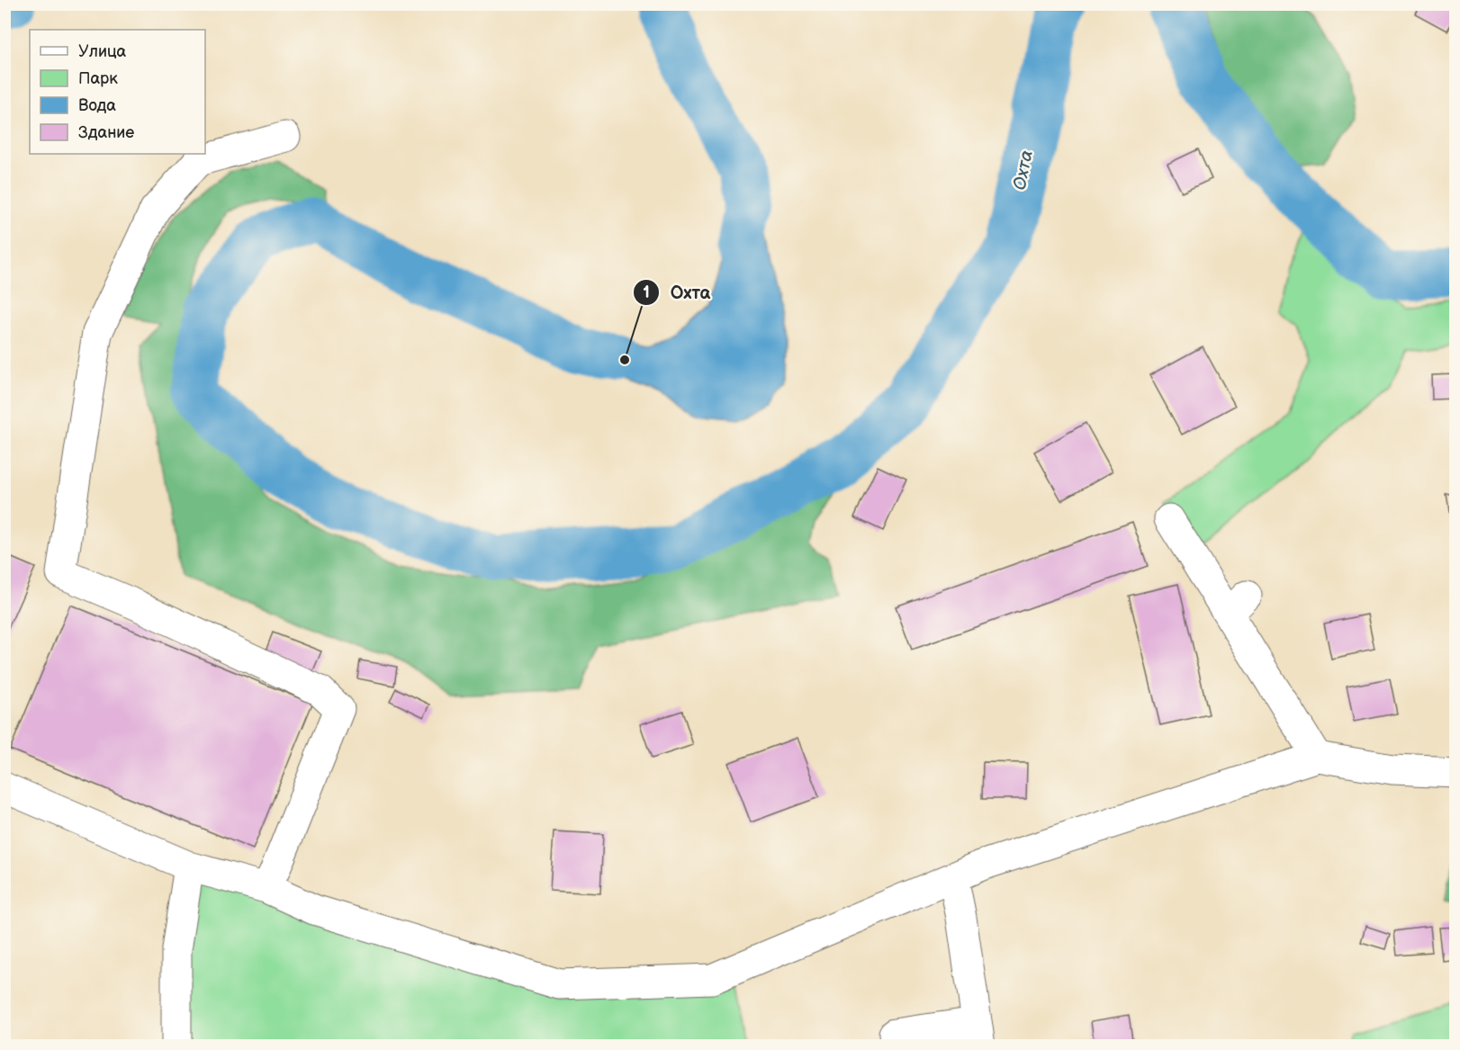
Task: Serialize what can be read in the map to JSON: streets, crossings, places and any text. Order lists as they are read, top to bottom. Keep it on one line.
{"water":["Охта"],"places":["Охта"],"legend":["Улица","Парк","Вода","Здание"]}
